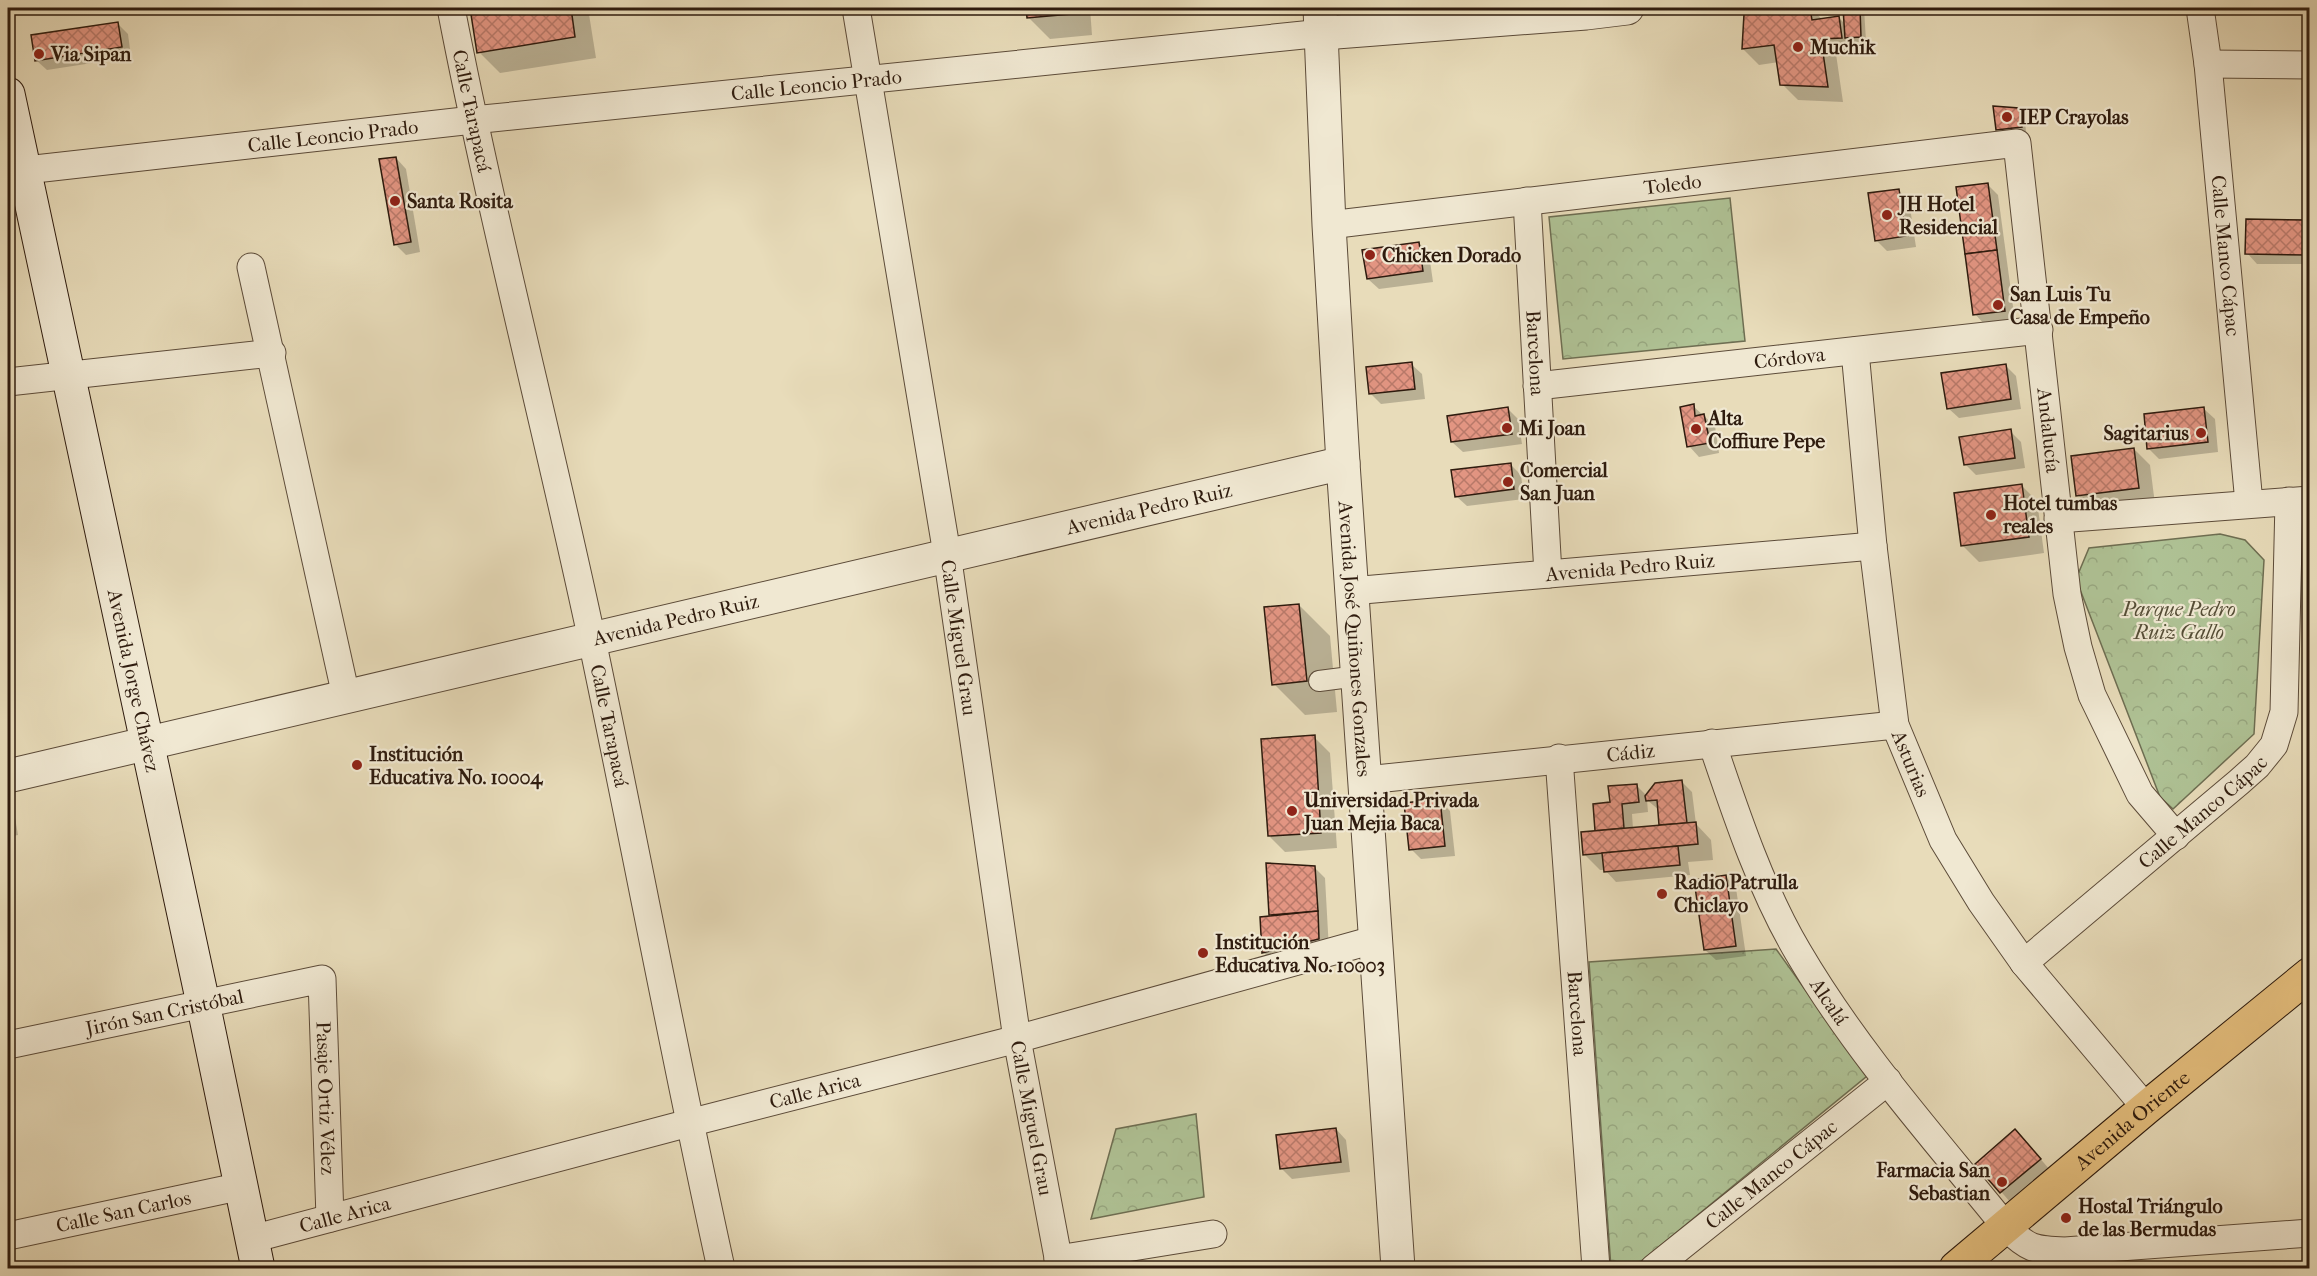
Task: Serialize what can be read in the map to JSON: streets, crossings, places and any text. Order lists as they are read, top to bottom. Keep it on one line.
{"streets":{"main road":["Avenida Oriente"],"street":["Calle Leoncio Prado","Calle Tarapacá","Toledo","Calle Manco Cápac","Barcelona","Córdova","Andalucía","Avenida Pedro Ruiz","Calle Miguel Grau","Avenida José Quiñones Gonzales","Avenida Jorge Chávez","Cádiz","Asturias","Alcalá","Jirón San Cristóbal","Calle Arica","Pasaje Ortiz Vélez","Calle San Carlos"]},"crossings":[["Calle Leoncio Prado","Calle Tarapacá"],["Calle Leoncio Prado","Calle Miguel Grau"],["Calle Leoncio Prado","Avenida José Quiñones Gonzales"],["Calle Leoncio Prado","Avenida Jorge Chávez"],["Calle Tarapacá","Avenida Pedro Ruiz"],["Calle Tarapacá","Calle Arica"],["Toledo","Barcelona"],["Toledo","Andalucía"],["Toledo","Avenida José Quiñones Gonzales"],["Calle Manco Cápac","Andalucía"],["Calle Manco Cápac","Asturias"],["Calle Manco Cápac","Alcalá"],["Barcelona","Córdova"],["Barcelona","Avenida Pedro Ruiz"],["Barcelona","Cádiz"],["Córdova","Andalucía"],["Córdova","Asturias"],["Avenida Pedro Ruiz","Calle Miguel Grau"],["Avenida Pedro Ruiz","Avenida José Quiñones Gonzales"],["Avenida Pedro Ruiz","Avenida Jorge Chávez"],["Avenida Pedro Ruiz","Asturias"],["Calle Miguel Grau","Calle Arica"],["Avenida José Quiñones Gonzales","Cádiz"],["Avenida José Quiñones Gonzales","Calle Arica"],["Avenida Jorge Chávez","Jirón San Cristóbal"],["Avenida Jorge Chávez","Calle Arica"],["Avenida Jorge Chávez","Calle San Carlos"],["Cádiz","Asturias"],["Cádiz","Alcalá"],["Asturias","Avenida Oriente"],["Alcalá","Avenida Oriente"],["Jirón San Cristóbal","Pasaje Ortiz Vélez"],["Calle Arica","Pasaje Ortiz Vélez"]],"parks":["Parque Pedro Ruiz Gallo"],"places":["Muchik","Via Sipan","IEP Crayolas","Santa Rosita","JH Hotel Residencial","Chicken Dorado","San Luis Tu Casa de Empeño","Mi Joan","Alta Coffiure Pepe","Sagitarius","Comercial San Juan","Hotel tumbas reales","Institución Educativa No. 10004","Universidad Privada Juan Mejia Baca","Radio Patrulla Chiclayo","Institución Educativa No. 10003","Farmacia San Sebastian","Hostal Triángulo de las Bermudas"]}
